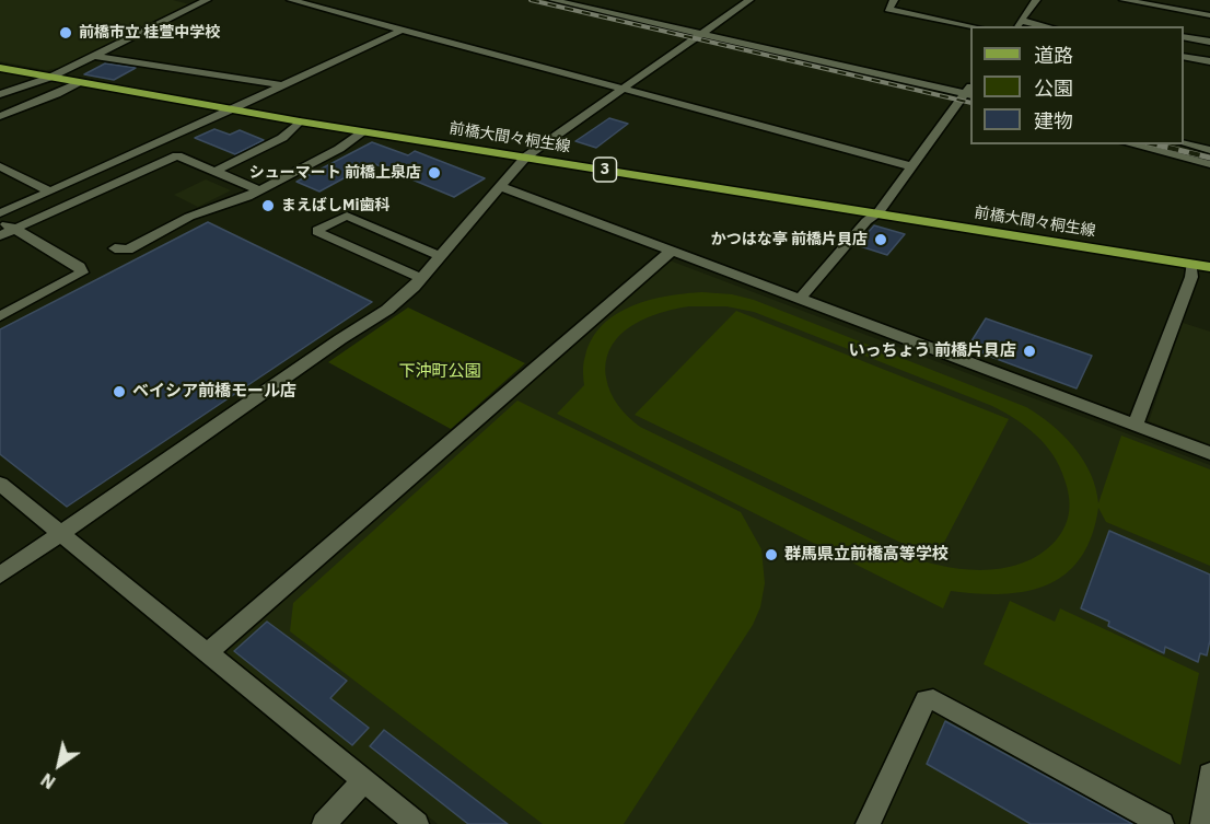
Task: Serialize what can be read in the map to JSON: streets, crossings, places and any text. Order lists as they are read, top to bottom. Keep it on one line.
{"streets":{"main road":["前橋大間々桐生線","3"]},"parks":["下沖町公園"],"places":["前橋市立 桂萱中学校","シューマート 前橋上泉店","まえばしMi歯科","かつはな亭 前橋片貝店","いっちょう 前橋片貝店","ベイシア前橋モール店","群馬県立前橋高等学校"],"legend":["道路","公園","建物"],"north":"bottom left"}
